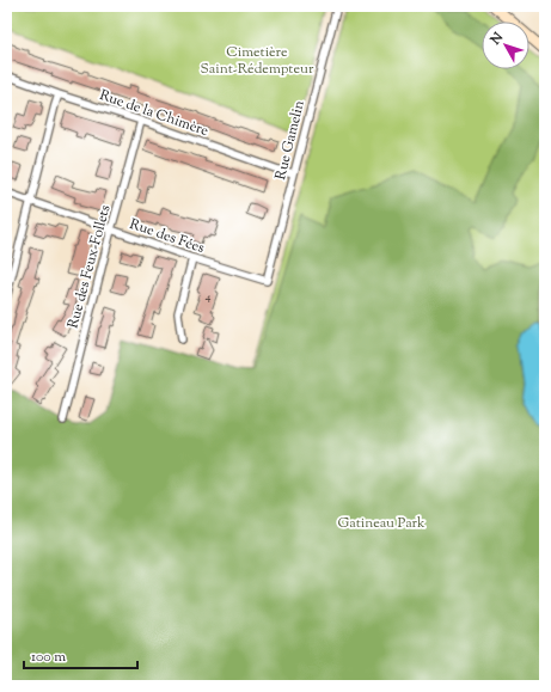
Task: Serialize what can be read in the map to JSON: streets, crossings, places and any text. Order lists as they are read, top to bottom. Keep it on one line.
{"streets":{"street":["Rue de la Chimère","Rue Gamelin","Rue des Fées","Rue des Feux-Follets"]},"crossings":[["Rue de la Chimère","Rue Gamelin"],["Rue de la Chimère","Rue des Feux-Follets"],["Rue Gamelin","Rue des Fées"],["Rue des Fées","Rue des Feux-Follets"]],"parks":["Cimetière Saint-Rédempteur","Gatineau Park"],"house_numbers":["4"],"scale_bar":"100 m","north":"top left"}
